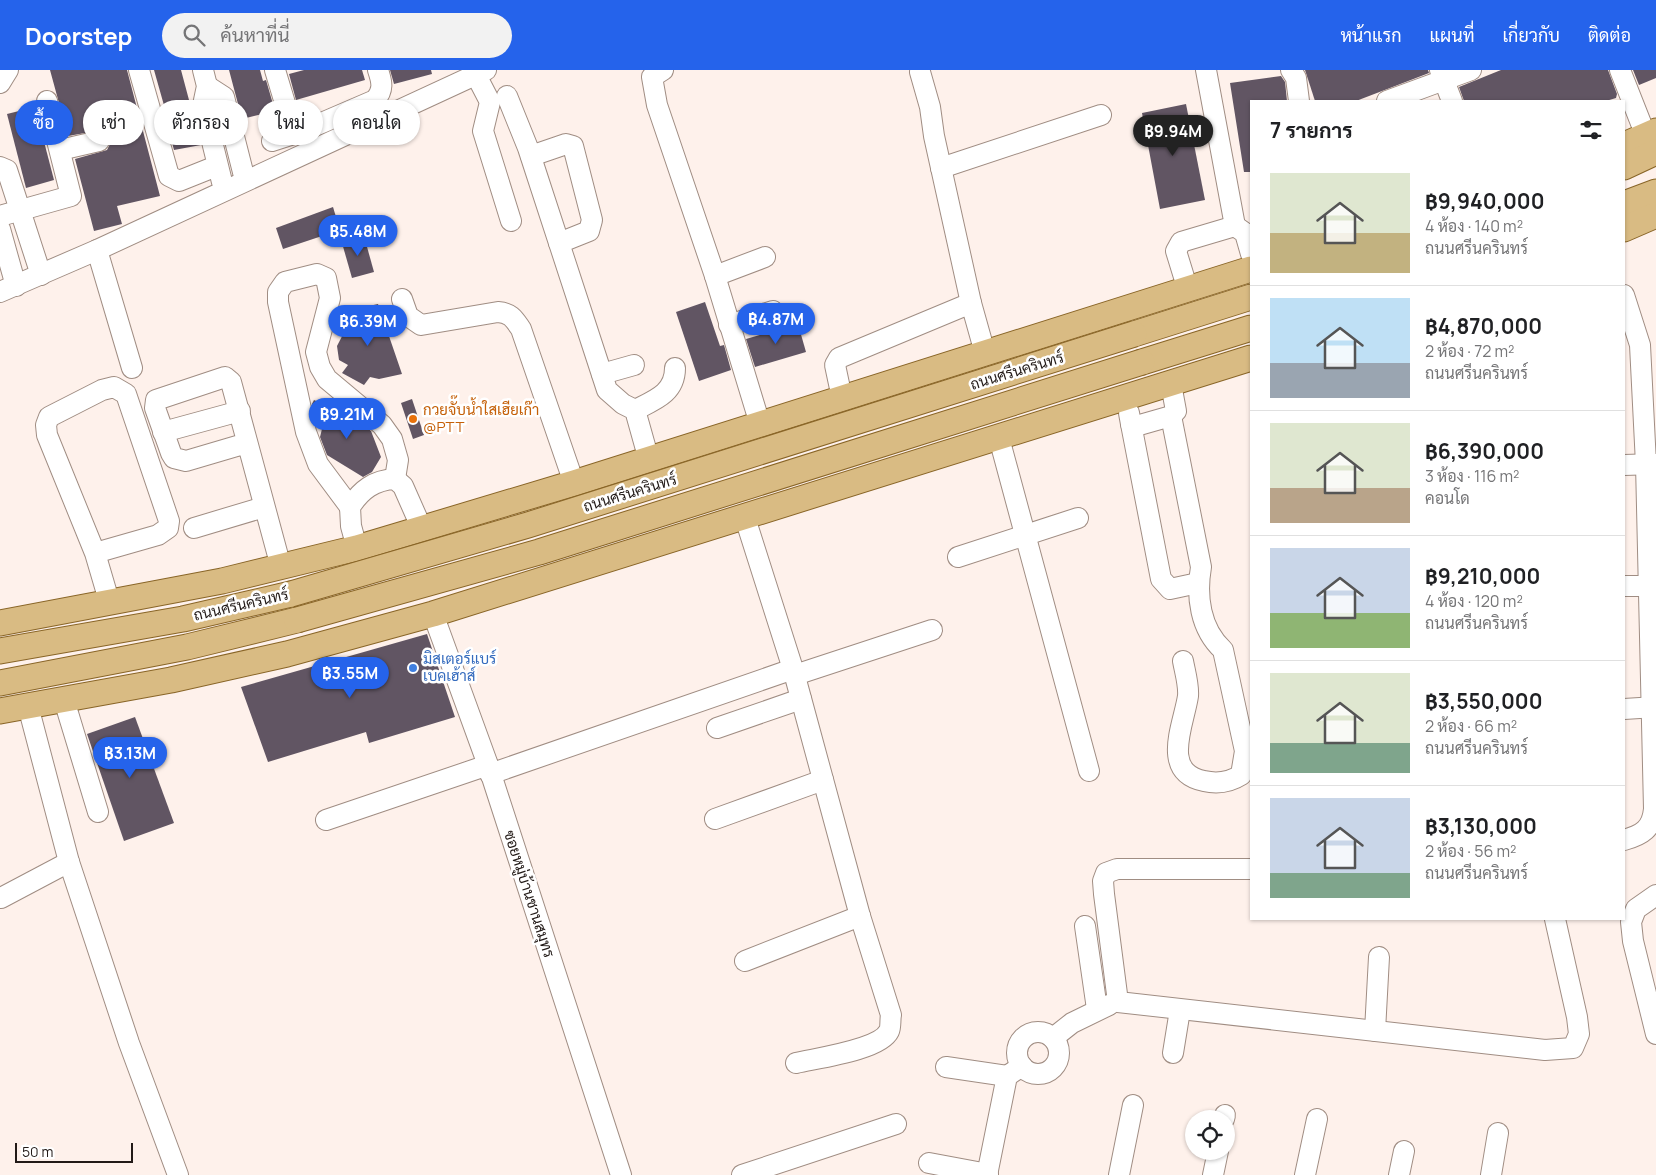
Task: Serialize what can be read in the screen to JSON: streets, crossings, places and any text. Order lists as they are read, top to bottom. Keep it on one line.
{"streets":{"main road":["ถนนศรีนครินทร์"],"street":["ซอยหมู่บ้านชานสมุทร"]},"places":["กวยจั๊บน้ำใสเฮียเก๊า @PTT","มิสเตอร์แบร์ เบคเฮ้าส์"],"scale_bar":"50 m","page":{"header":"Doorstep","search":"ค้นหาที่นี่","nav":["หน้าแรก","แผนที่","เกี่ยวกับ","ติดต่อ"],"chip":["ซื้อ","เช่า","ตัวกรอง","ใหม่","คอนโด"],"heading":"7 รายการ","price":["฿9.94M","฿5.48M","฿4.87M","฿6.39M","฿9.21M","฿3.55M","฿3.13M"],"list":[{"name":"฿9,940,000","note":"4 ห้อง · 140 m² · ถนนศรีนครินทร์"},{"name":"฿4,870,000","note":"2 ห้อง · 72 m² · ถนนศรีนครินทร์"},{"name":"฿6,390,000","note":"3 ห้อง · 116 m² · คอนโด"},{"name":"฿9,210,000","note":"4 ห้อง · 120 m² · ถนนศรีนครินทร์"},{"name":"฿3,550,000","note":"2 ห้อง · 66 m² · ถนนศรีนครินทร์"},{"name":"฿3,130,000","note":"2 ห้อง · 56 m² · ถนนศรีนครินทร์"}],"scale":"50 m"}}
